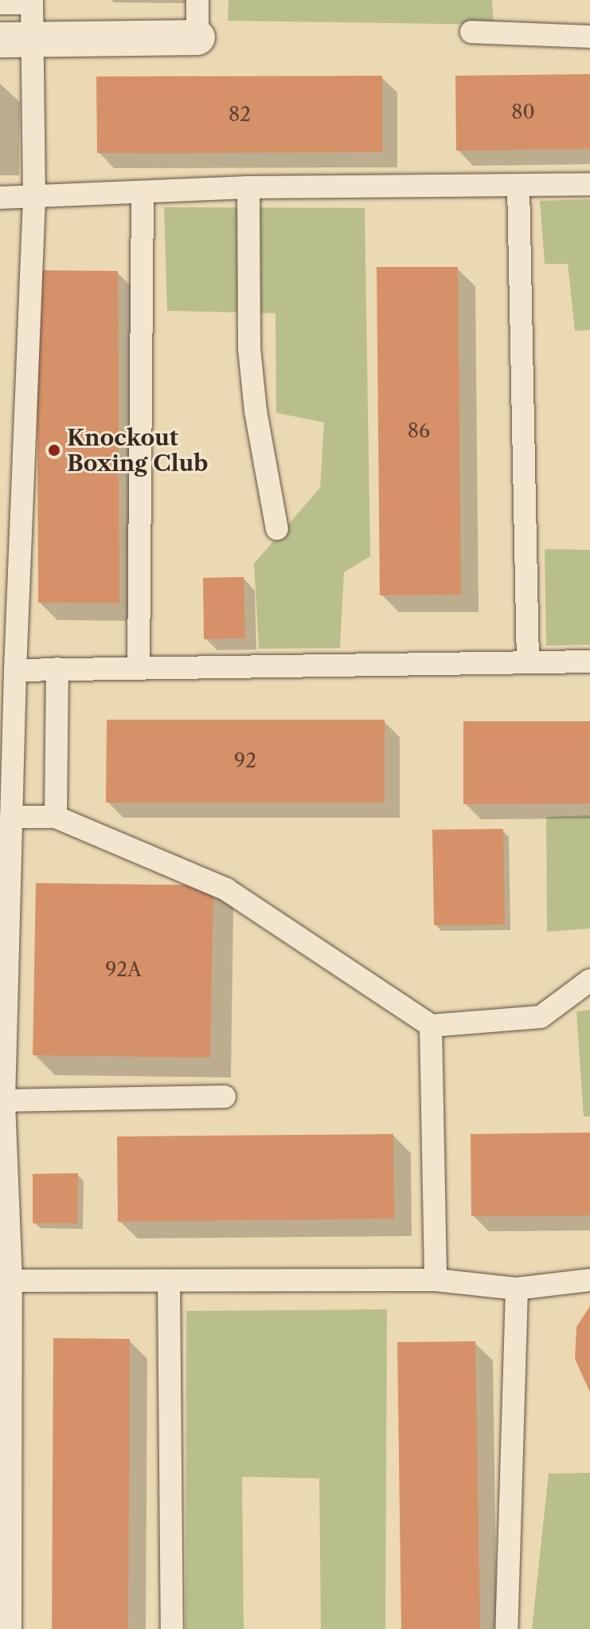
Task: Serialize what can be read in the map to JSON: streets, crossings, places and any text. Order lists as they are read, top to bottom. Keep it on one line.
{"places":["Knockout Boxing Club"],"house_numbers":["80","82","86","92","92A"]}
